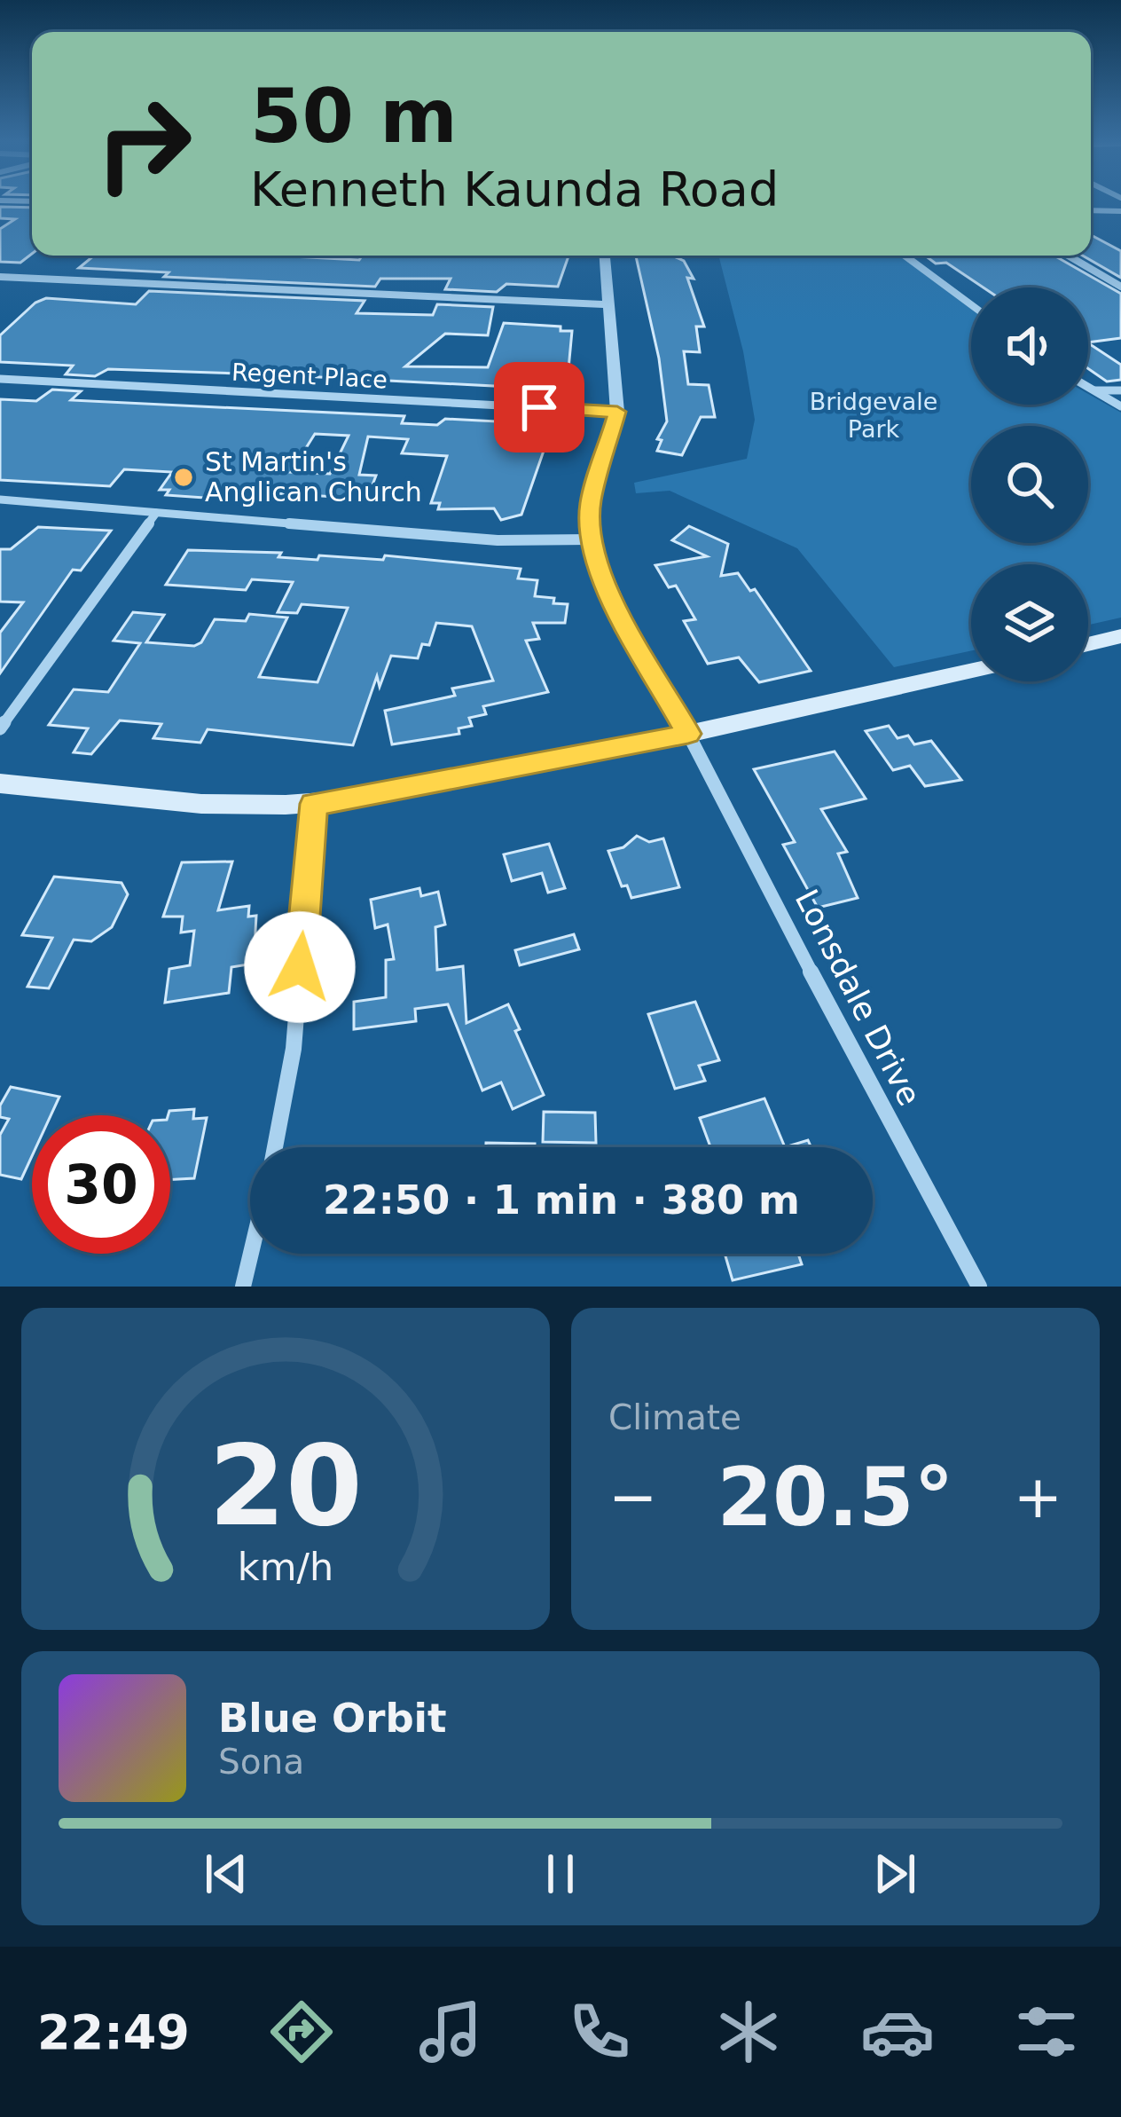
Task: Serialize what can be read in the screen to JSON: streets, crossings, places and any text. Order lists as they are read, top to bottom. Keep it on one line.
{"streets":{"street":["Regent Place","Lonsdale Drive"]},"parks":["Bridgevale Park"],"places":["St Martin's Anglican Church"],"page":{"turn":["50 m","Kenneth Kaunda Road"],"limit":"30","trip":"22:50 · 1 min · 380 m","tile":"Climate","heat":["−","20.5°","+"],"song":["Blue Orbit","Sona"],"tabs":"22:49","gauge":["20","km/h"]}}
